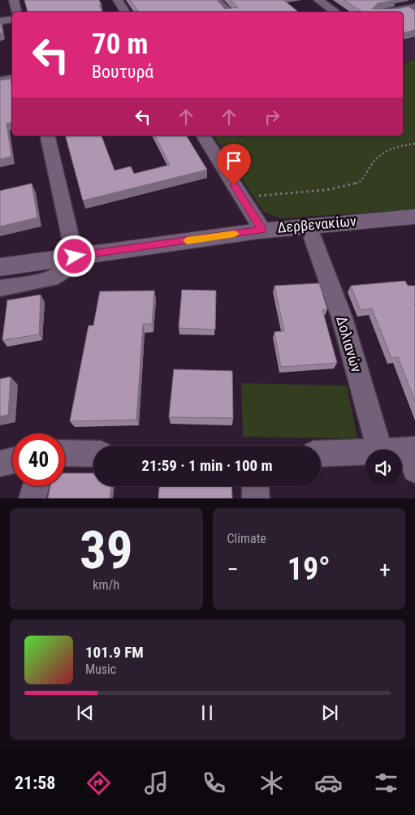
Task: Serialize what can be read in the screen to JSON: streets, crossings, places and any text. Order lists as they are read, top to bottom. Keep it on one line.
{"streets":{"street":["Δερβενακίων","Δολιανών"]},"page":{"turn":["70 m","Βουτυρά"],"limit":"40","trip":"21:59 · 1 min · 100 m","tile":[["39","km/h"],"Climate"],"heat":["−","19°","+"],"song":["101.9 FM","Music"],"tabs":"21:58"}}
